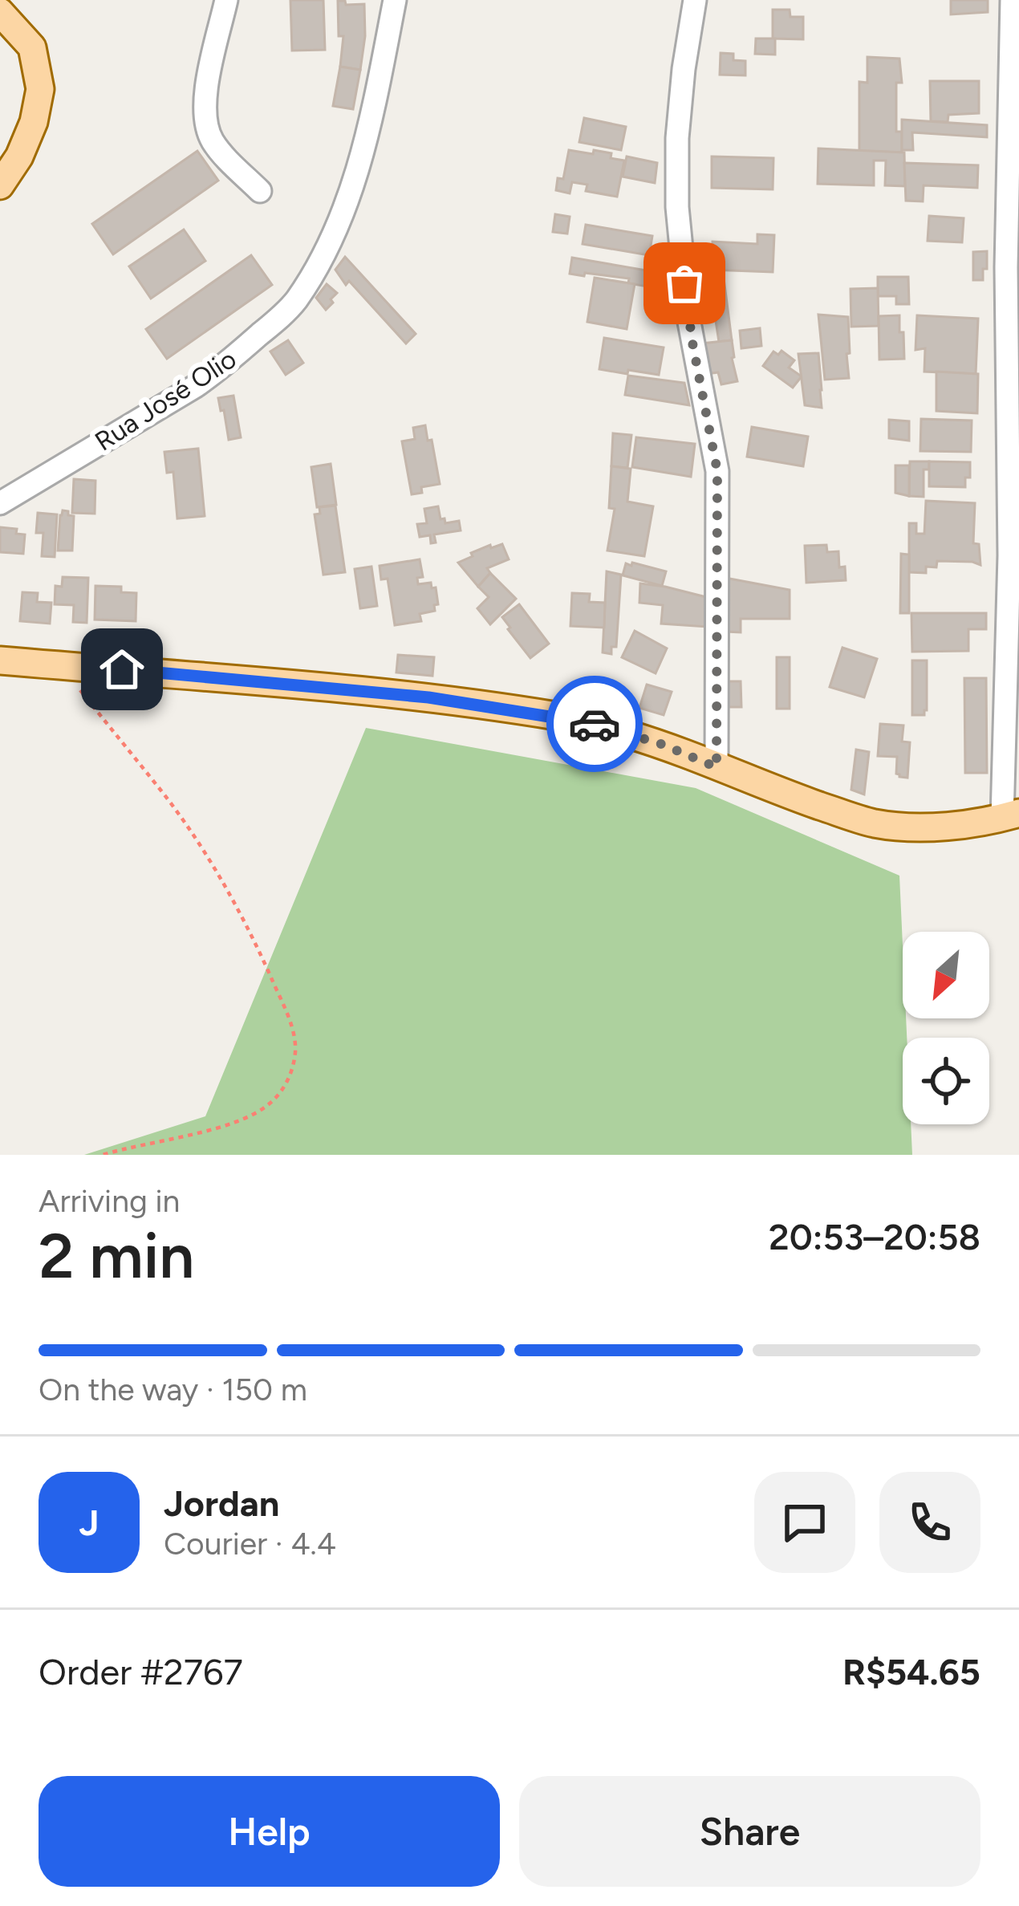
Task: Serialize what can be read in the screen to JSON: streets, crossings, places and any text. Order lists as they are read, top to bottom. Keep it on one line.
{"streets":{"street":["Rua José Olio"]},"north":"bottom left","page":{"heading":["2 min","Arriving in","20:53–20:58"],"panel":["Jordan","Courier · 4.4","Order #2767","R$54.65"],"bar":"On the way · 150 m","round":"J","buttons":["Help","Share"]}}
